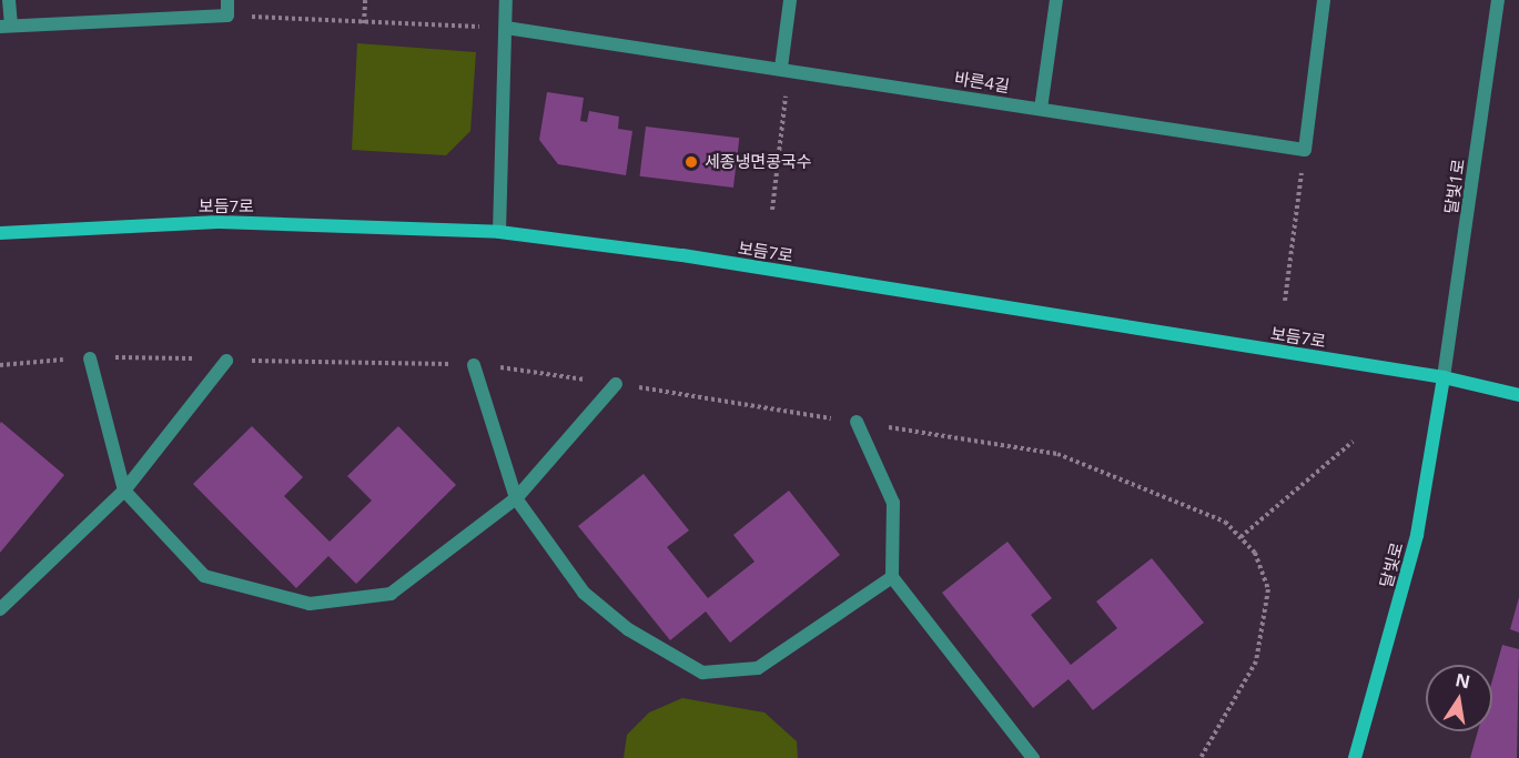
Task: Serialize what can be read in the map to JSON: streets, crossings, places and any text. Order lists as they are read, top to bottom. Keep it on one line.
{"streets":{"street":["바른4길","달빛1로","보듬7로","달빛로"]},"crossings":[["달빛1로","보듬7로"],["달빛1로","달빛로"],["보듬7로","달빛로"]],"places":["세종냉면콩국수"],"north":"top"}
